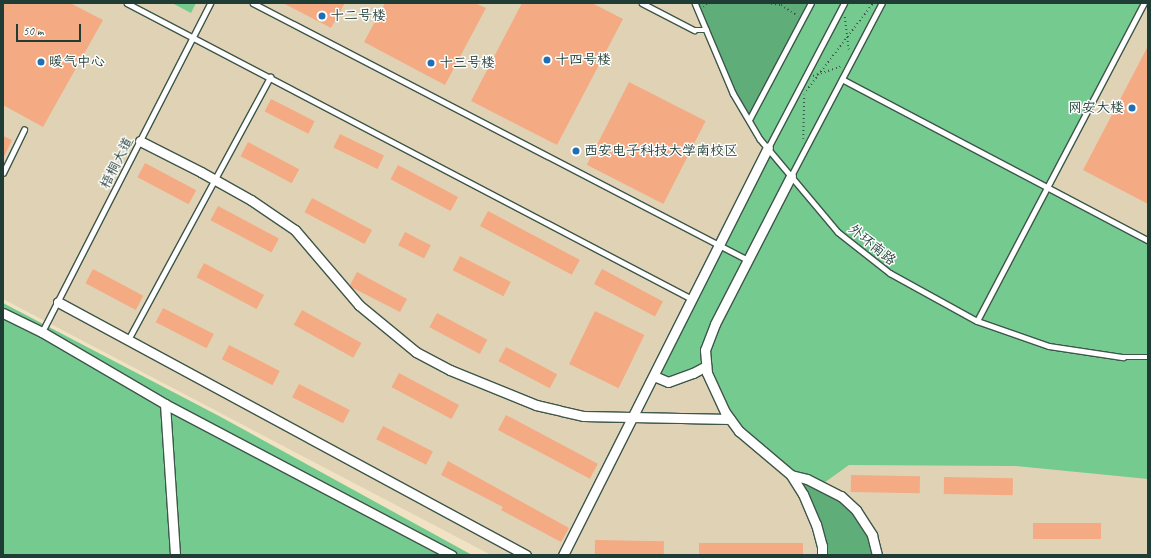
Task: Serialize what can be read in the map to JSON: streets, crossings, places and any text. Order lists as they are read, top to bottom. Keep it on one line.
{"streets":{"lane":["梧桐大道","外环南路"]},"places":["十二号楼","十四号楼","暖气中心","十三号楼","网安大楼","西安电子科技大学南校区"],"scale_bar":"50 m"}
